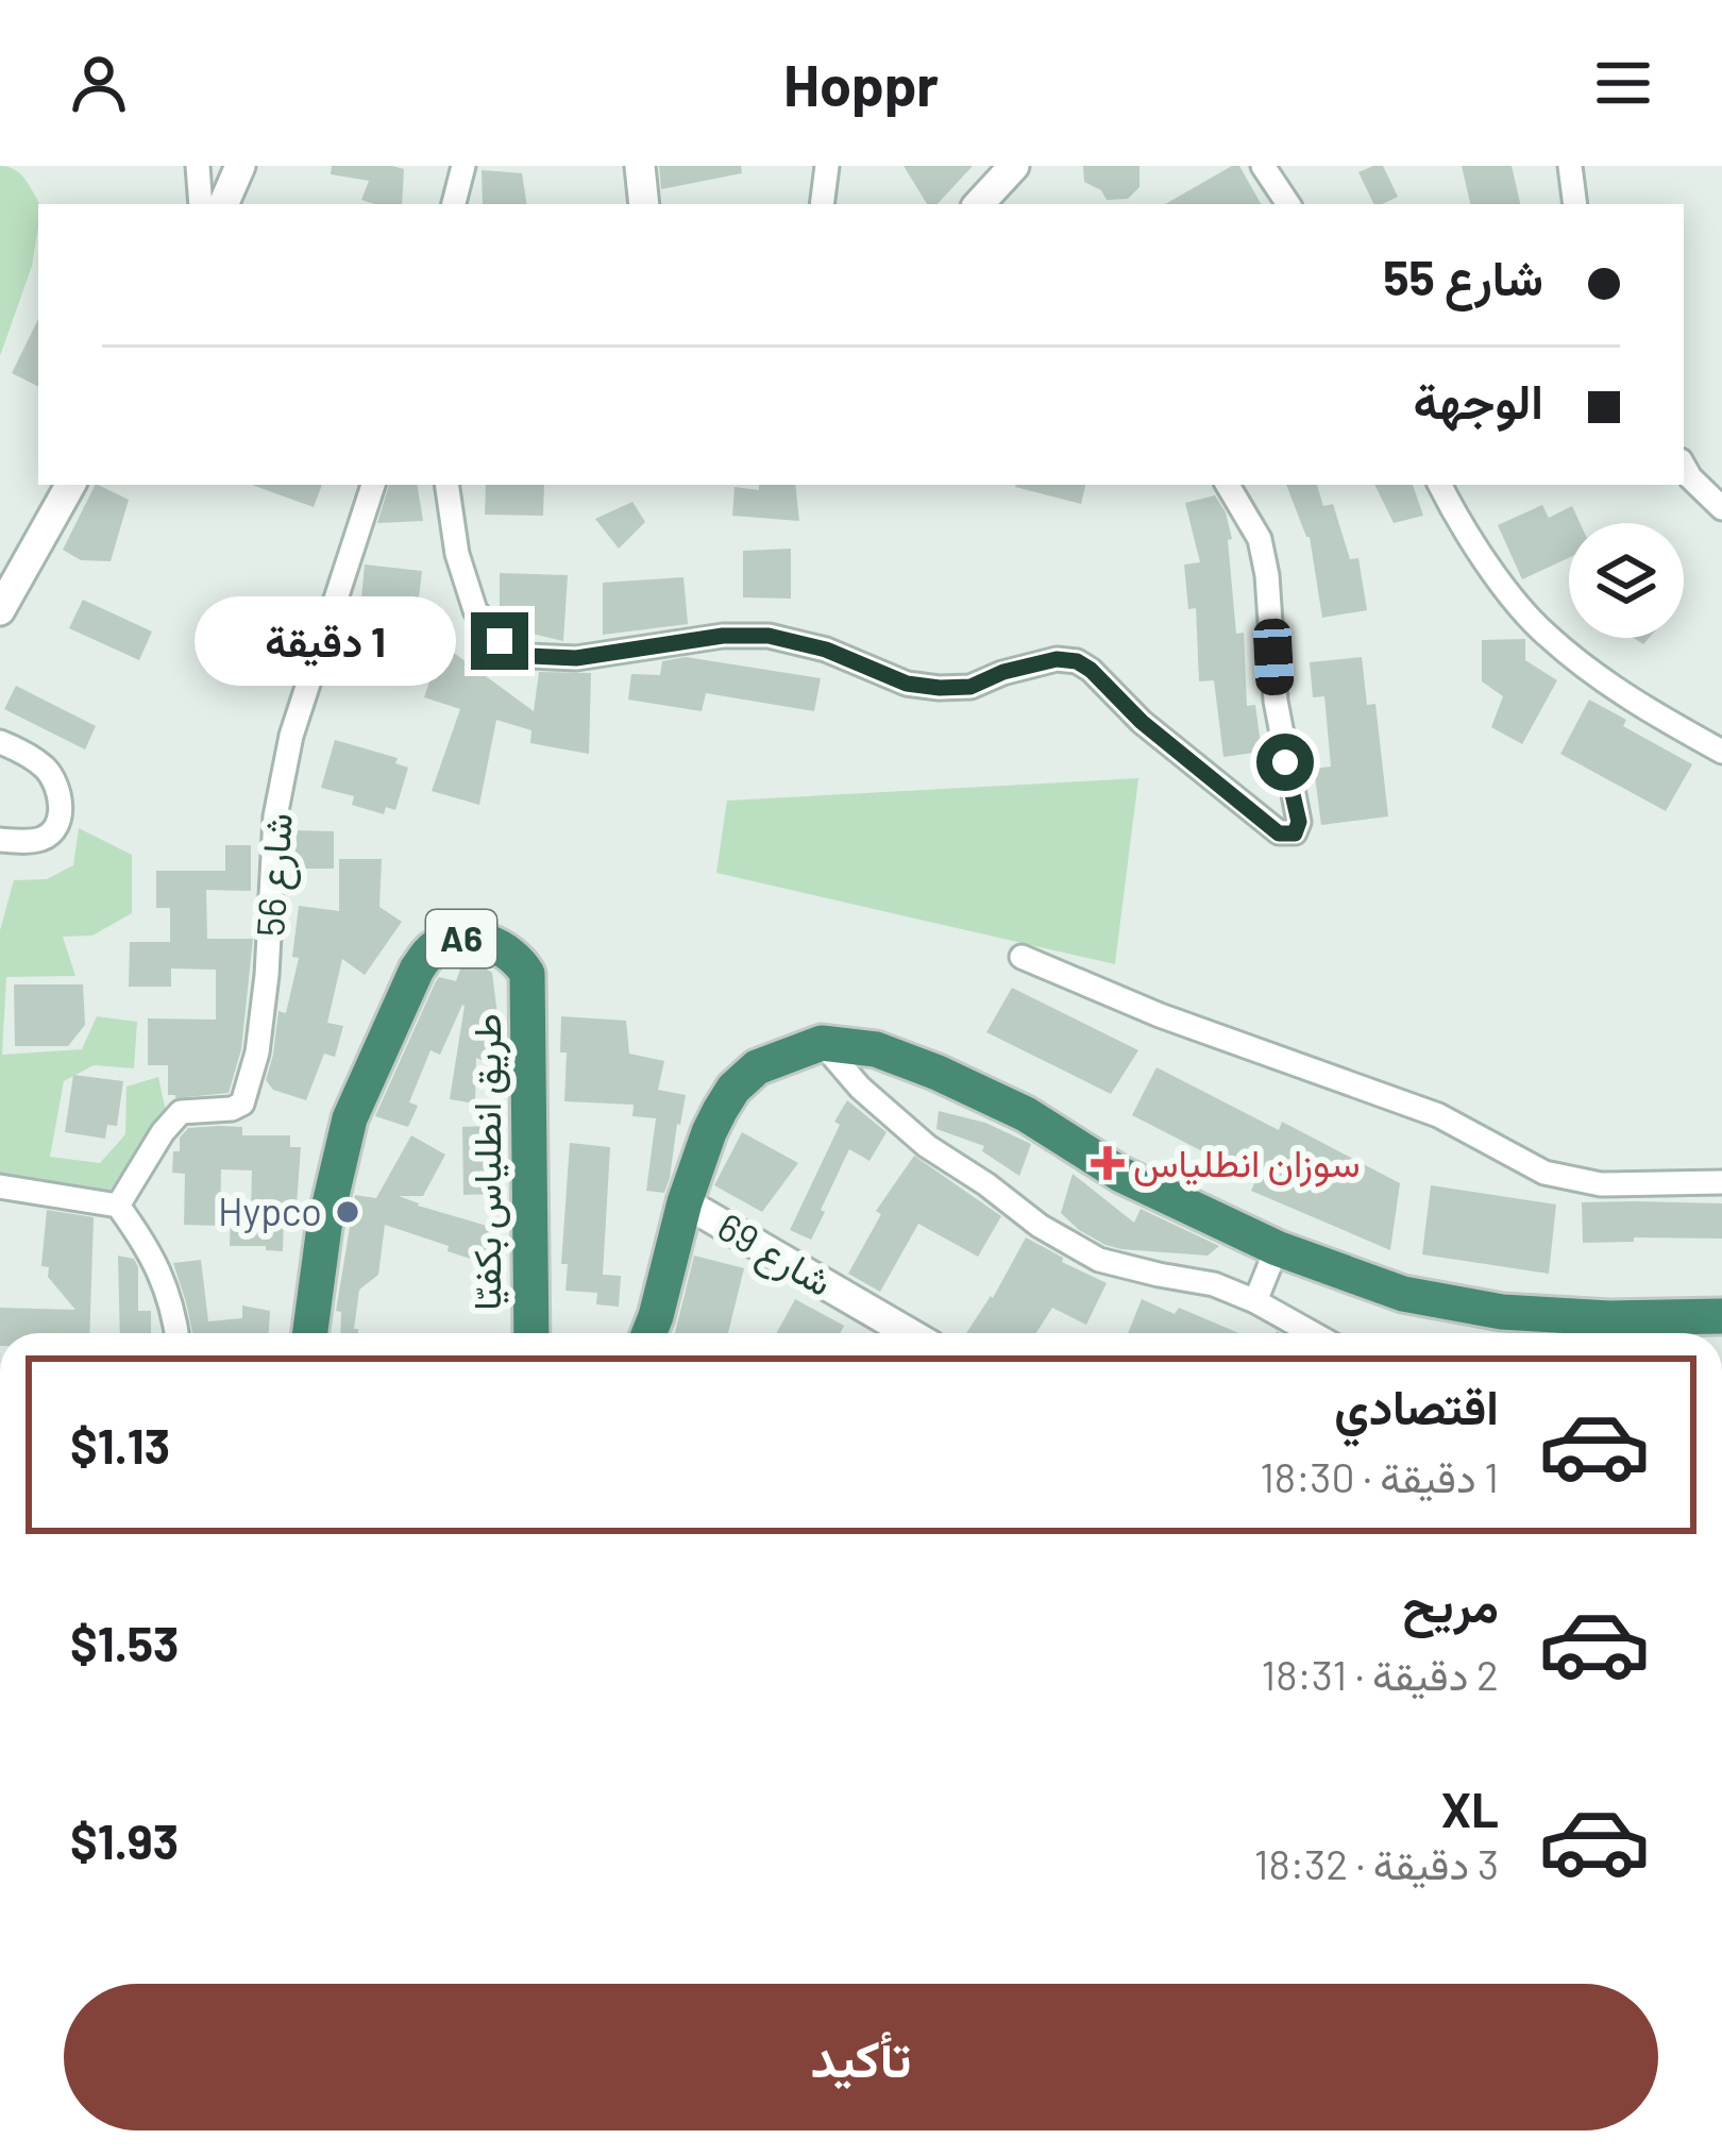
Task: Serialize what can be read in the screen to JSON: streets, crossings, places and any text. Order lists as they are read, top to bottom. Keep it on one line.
{"streets":{"highway":["A6","طريق انطلياس بكفيّا"],"street":["شارع 56","شارع 69"]},"places":{"health":["سوزان انطلياس"],"other":["Hypco"]},"page":{"header":"Hoppr","banner":["شارع 55","الوجهة"],"bubble":"1 دقيقة","list":[{"name":"اقتصادي","note":"1 دقيقة · 18:30","value":"$1.13"},{"name":"مريح","note":"2 دقيقة · 18:31","value":"$1.53"},{"name":"XL","note":"3 دقيقة · 18:32","value":"$1.93"}],"buttons":"تأكيد"}}
